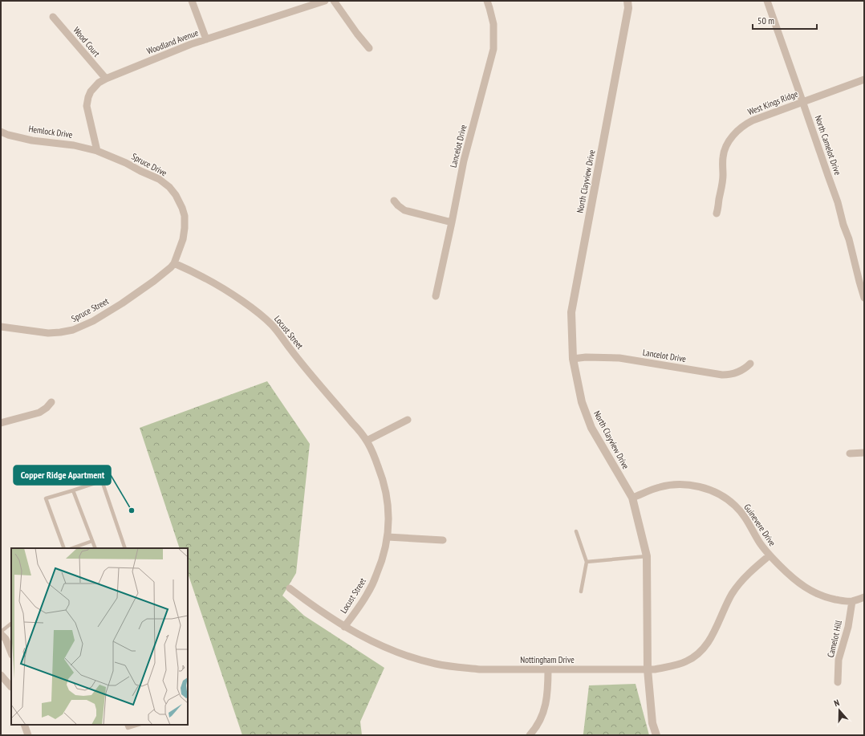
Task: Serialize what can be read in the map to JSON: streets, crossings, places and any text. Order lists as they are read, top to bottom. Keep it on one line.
{"streets":{"street":["Wood Court","Woodland Avenue","West Kings Ridge","Hemlock Drive","North Camelot Drive","Lancelot Drive","Spruce Drive","North Clayview Drive","Spruce Street","Locust Street","Guinevere Drive","Camelot Hill","Nottingham Drive"]},"crossings":[["Wood Court","Woodland Avenue"],["Woodland Avenue","Hemlock Drive"],["Woodland Avenue","Spruce Drive"],["West Kings Ridge","North Camelot Drive"],["Hemlock Drive","Spruce Drive"],["Lancelot Drive","North Clayview Drive"],["Spruce Drive","Spruce Street"],["Spruce Drive","Locust Street"],["North Clayview Drive","Guinevere Drive"],["North Clayview Drive","Nottingham Drive"],["Spruce Street","Locust Street"],["Locust Street","Nottingham Drive"],["Guinevere Drive","Camelot Hill"],["Guinevere Drive","Nottingham Drive"]],"places":["Copper Ridge Apartment"],"scale_bar":"50 m","north":"top"}
